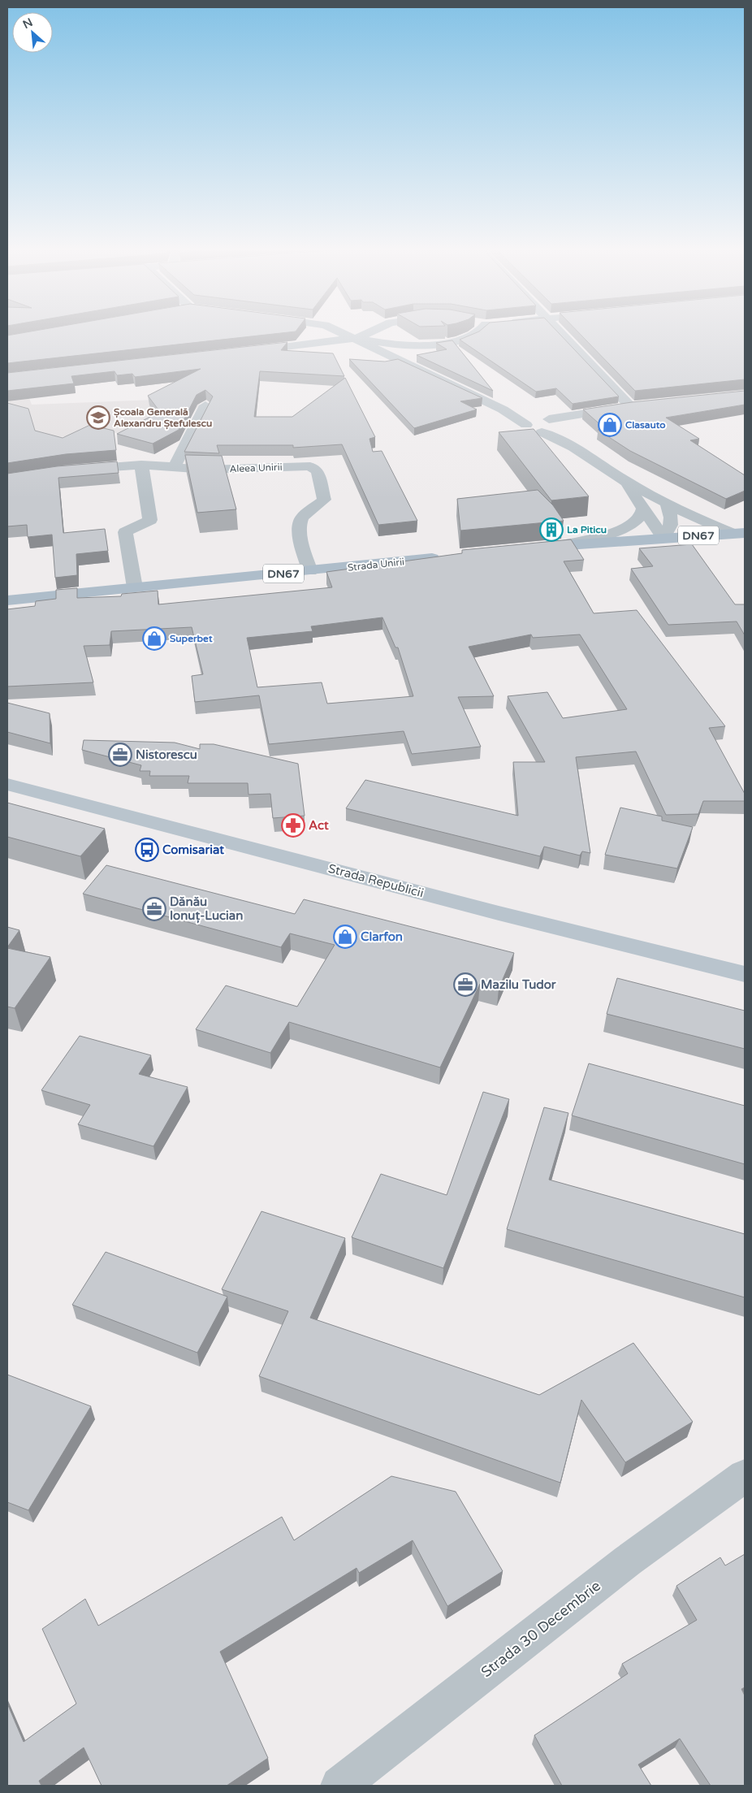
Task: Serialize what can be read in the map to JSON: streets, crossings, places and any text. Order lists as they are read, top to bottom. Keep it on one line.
{"streets":{"main road":["DN67","Strada Unirii","Strada Republicii"],"street":["Aleea Unirii","Strada 30 Decembrie"]},"crossings":[["Aleea Unirii","Strada Unirii"]],"places":{"school or university":["Școala Generală Alexandru Ștefulescu"],"shop":["Clasauto","Superbet","Clarfon"],"building":["La Piticu"],"office":["Nistorescu","Dănău Ionuț-Lucian","Mazilu Tudor"],"pharmacy":["Act"],"bus stop":["Comisariat"]},"north":"top left"}
